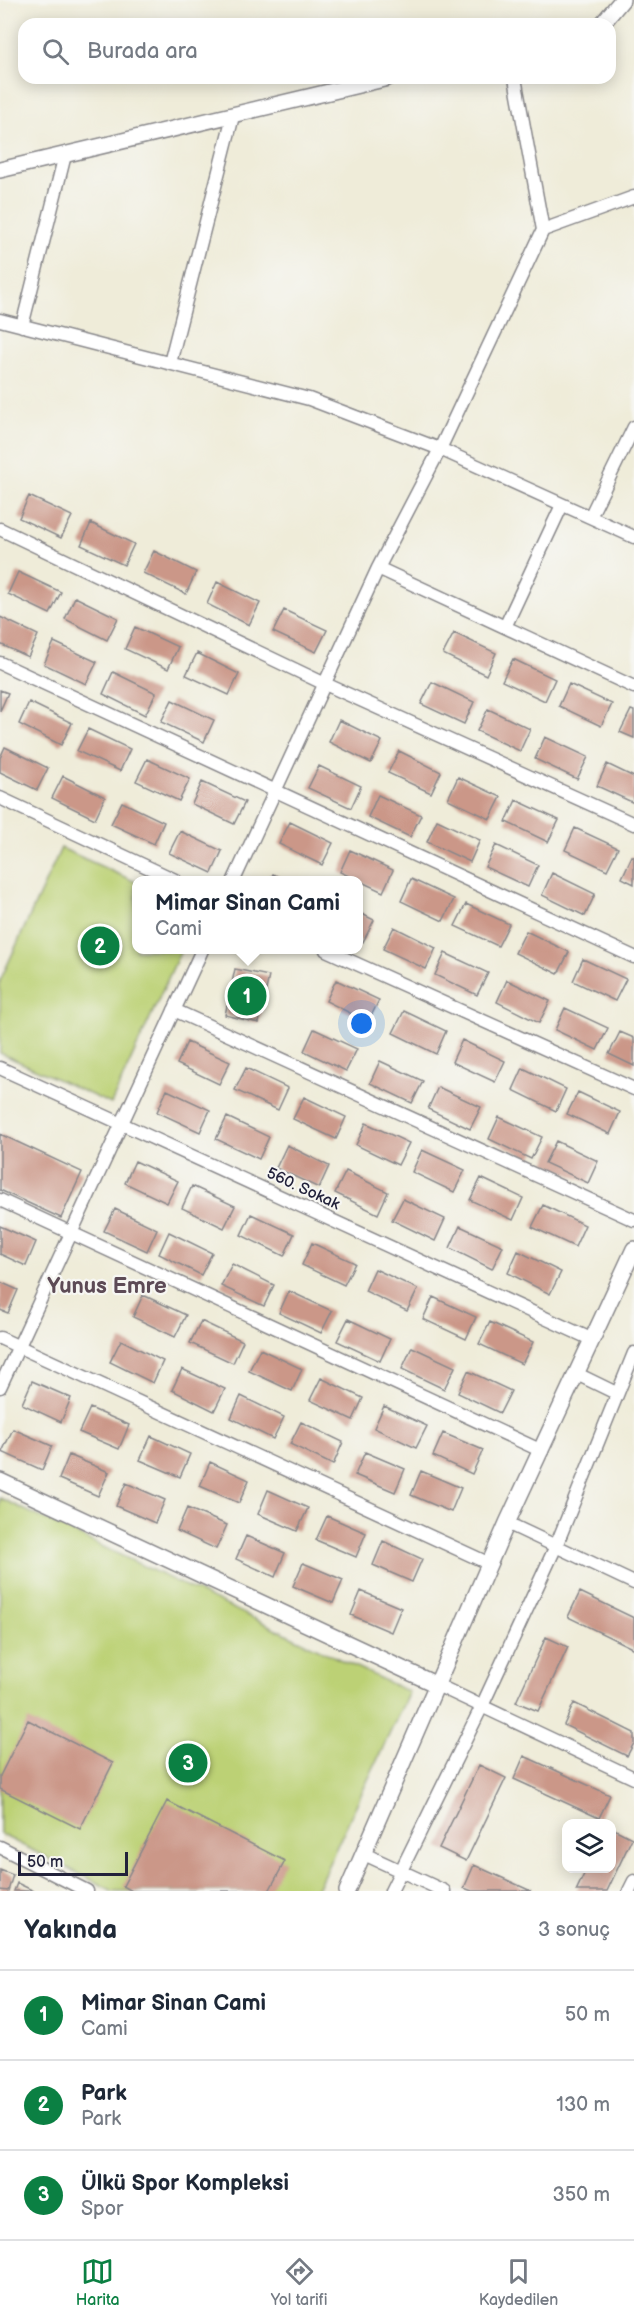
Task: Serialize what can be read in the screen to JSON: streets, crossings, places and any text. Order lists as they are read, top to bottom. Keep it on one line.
{"streets":{"street":["560. Sokak"]},"districts":["Yunus Emre"],"scale_bar":"50 m","page":{"search":"Burada ara","popup":["Mimar Sinan Cami","Cami"],"pins":["2","1","3"],"scale":"50 m","heading":["Yakında","3 sonuç"],"list":[{"mark":"1","name":"Mimar Sinan Cami","note":"Cami","value":"50 m"},{"mark":"2","name":"Park","note":"Park","value":"130 m"},{"mark":"3","name":"Ülkü Spor Kompleksi","note":"Spor","value":"350 m"}],"nav":["Harita","Yol tarifi","Kaydedilen"]}}
